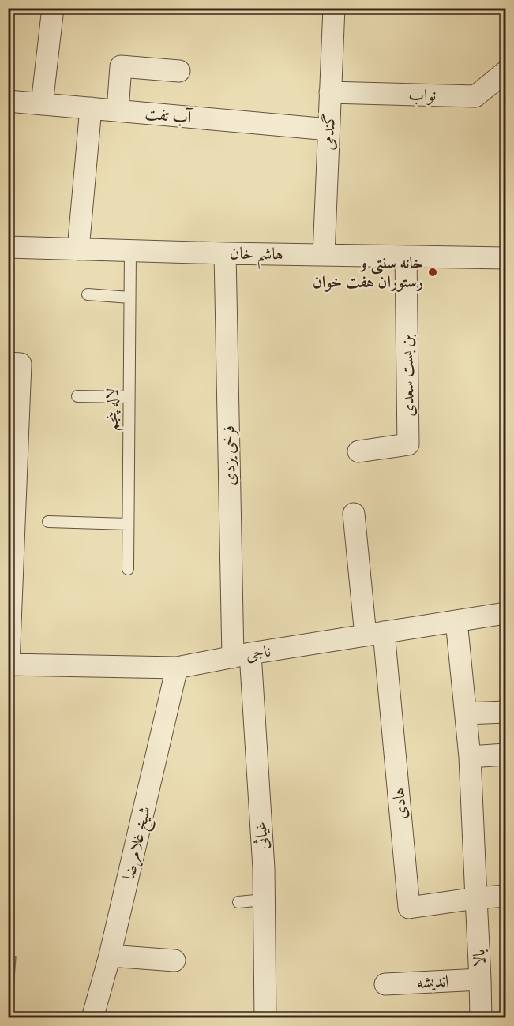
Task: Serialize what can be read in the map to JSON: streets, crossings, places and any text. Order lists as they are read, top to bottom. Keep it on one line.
{"streets":{"street":["نواب","آب تفت","گندمی","هاشم خان","بن بست سعدی","فرخی یزدی","ناجی","هادی","غیاثی","شیخ غلامرضا","بالا","اندیشه"],"lane":["لاله پنجم"]},"crossings":[["نواب","گندمی"],["آب تفت","گندمی"],["گندمی","هاشم خان"],["هاشم خان","بن بست سعدی"],["هاشم خان","لاله پنجم"],["هاشم خان","فرخی یزدی"],["فرخی یزدی","ناجی"],["فرخی یزدی","غیاثی"],["ناجی","هادی"],["ناجی","غیاثی"],["ناجی","شیخ غلامرضا"],["ناجی","بالا"],["هادی","بالا"],["بالا","اندیشه"]],"places":["خانه سنتی و رستوران هفت خوان"]}
